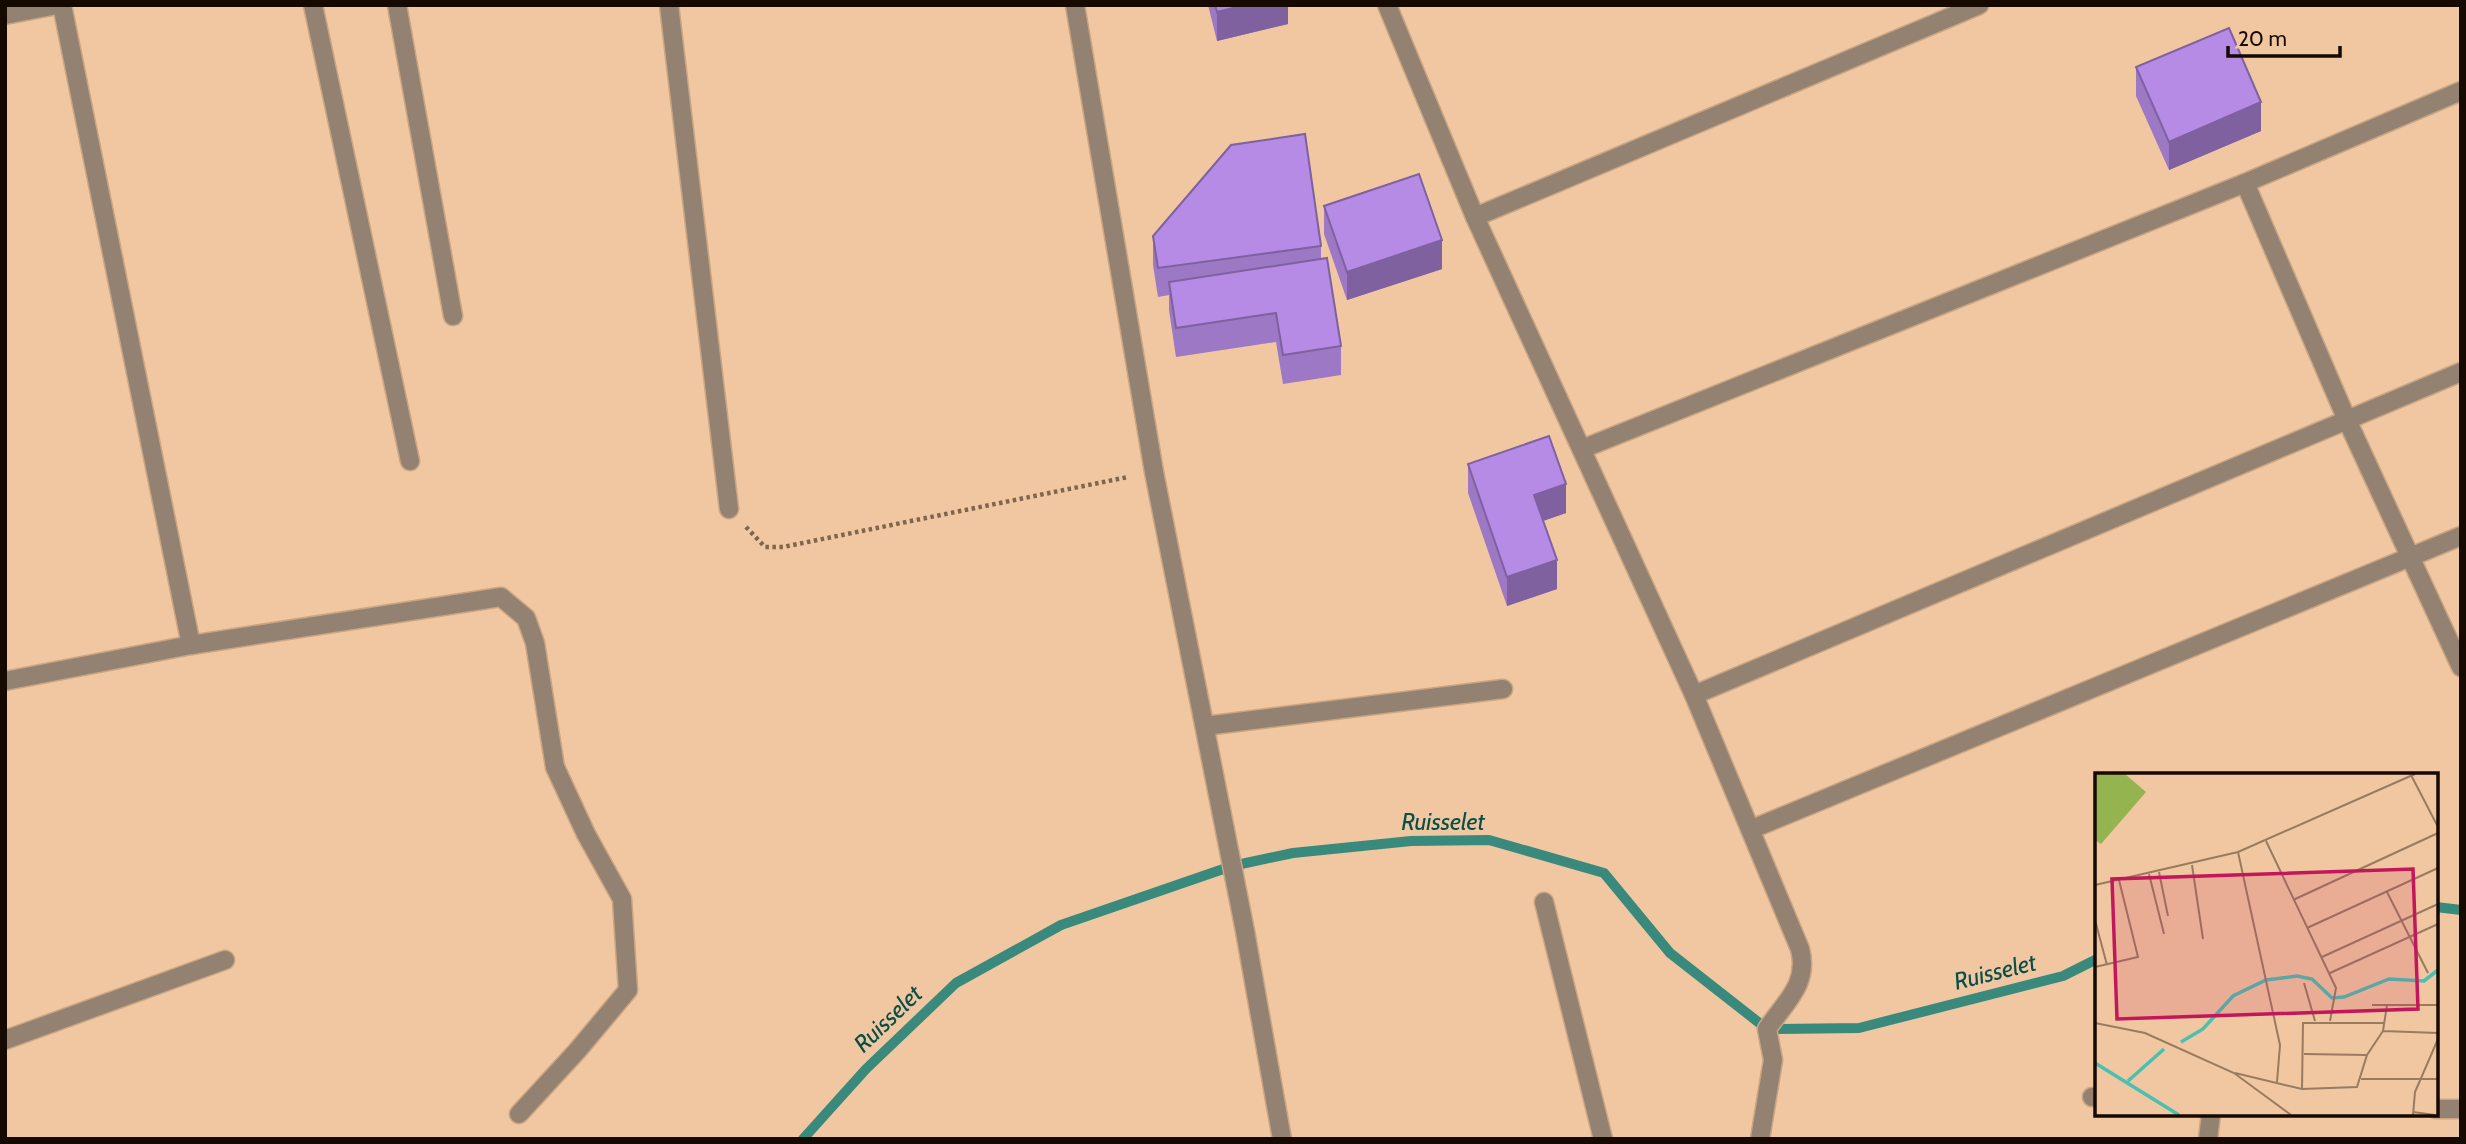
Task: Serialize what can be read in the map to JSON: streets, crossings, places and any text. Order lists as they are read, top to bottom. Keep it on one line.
{"water":["Ruisselet"],"scale_bar":"20 m"}
